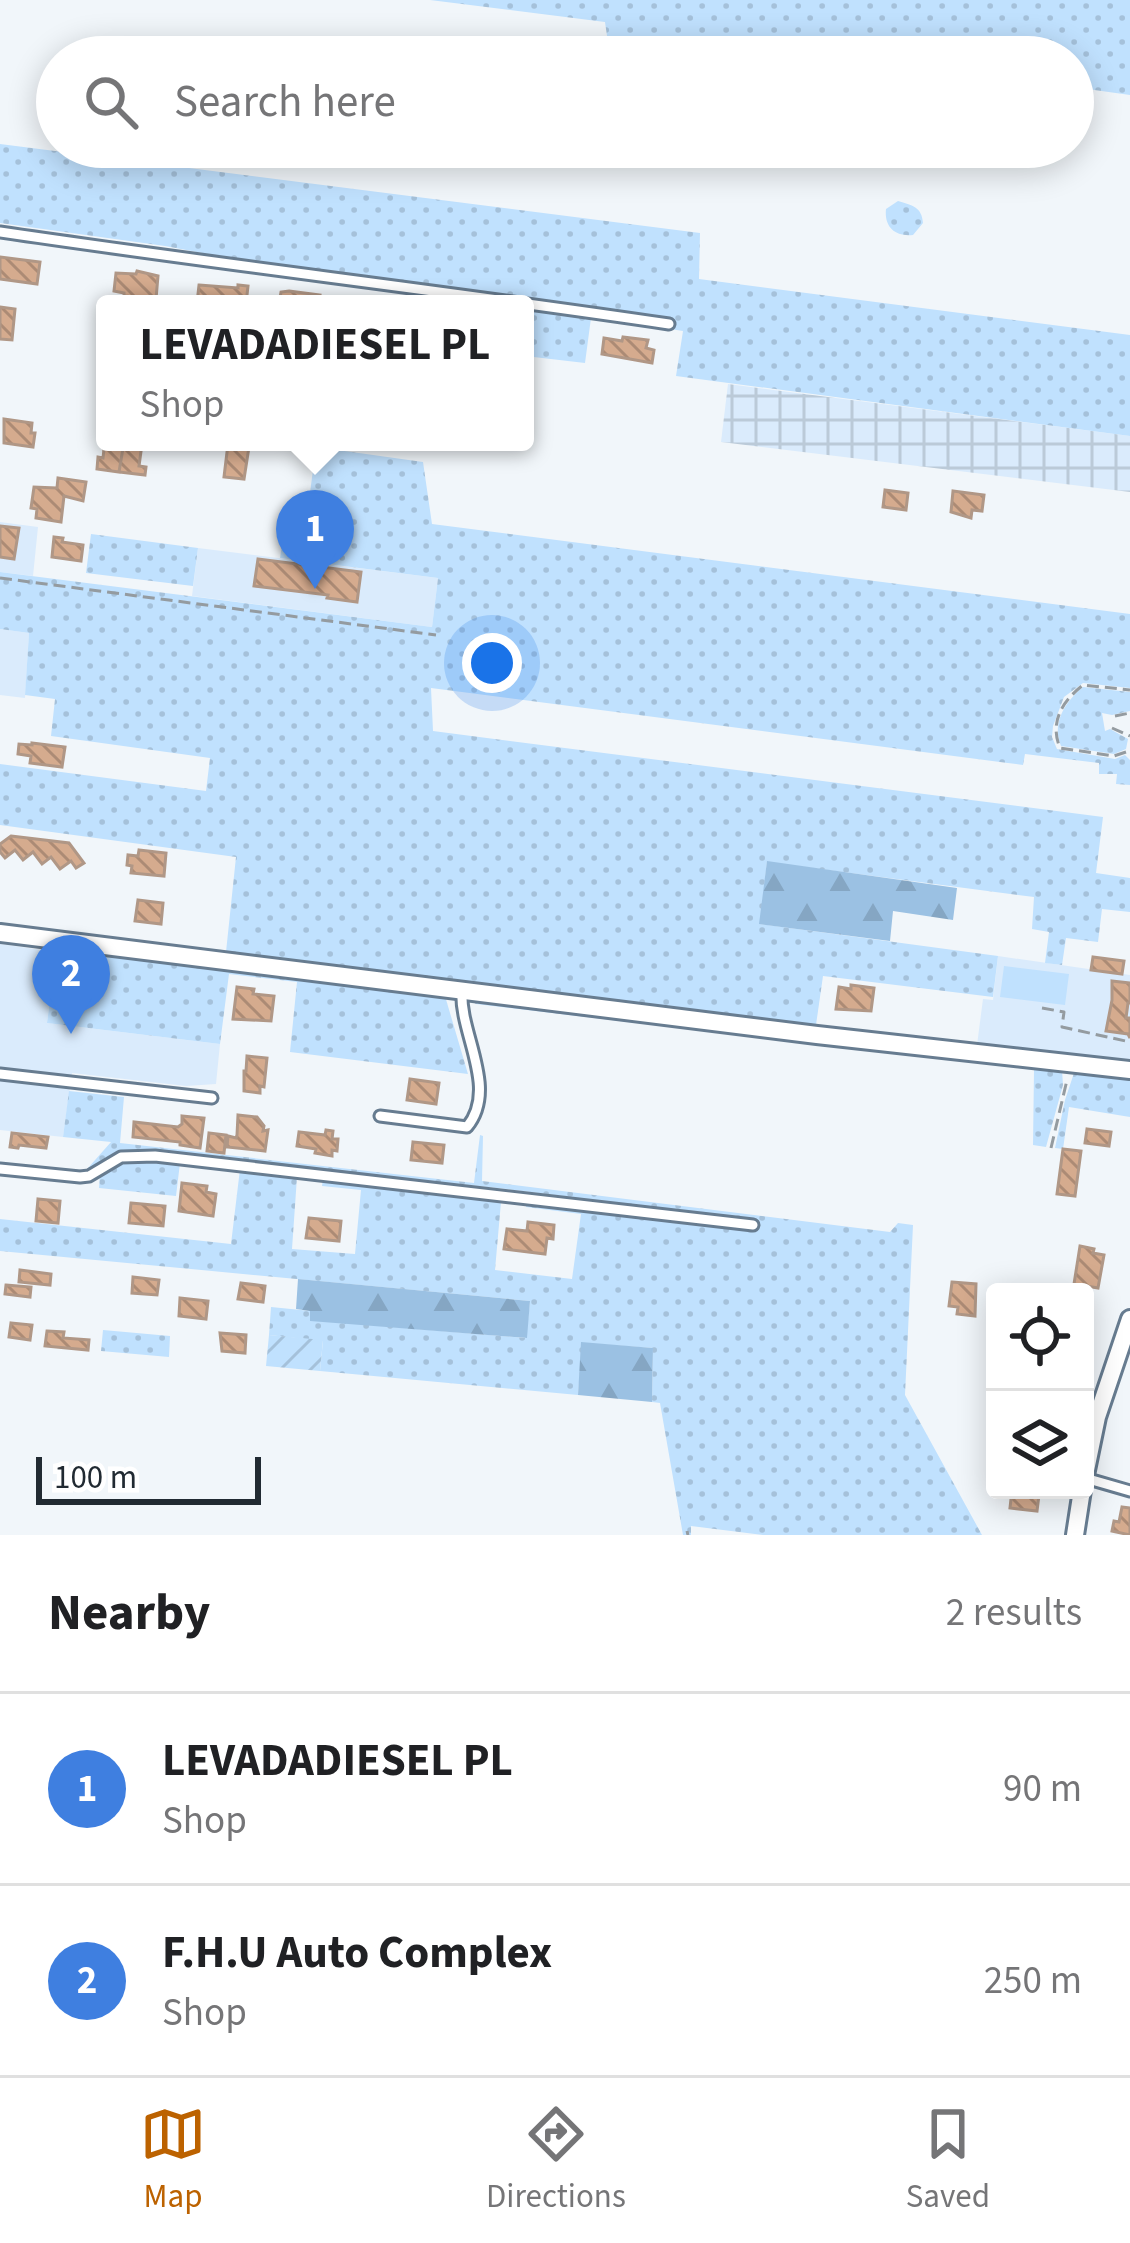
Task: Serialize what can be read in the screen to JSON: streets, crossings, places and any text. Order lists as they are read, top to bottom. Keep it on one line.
{"scale_bar":"100 m","page":{"search":"Search here","popup":["LEVADADIESEL PL","Shop"],"pins":["1","2"],"scale":"100 m","heading":["Nearby","2 results"],"list":[{"mark":"1","name":"LEVADADIESEL PL","note":"Shop","value":"90 m"},{"mark":"2","name":"F.H.U Auto Complex","note":"Shop","value":"250 m"}],"nav":["Map","Directions","Saved"]}}
